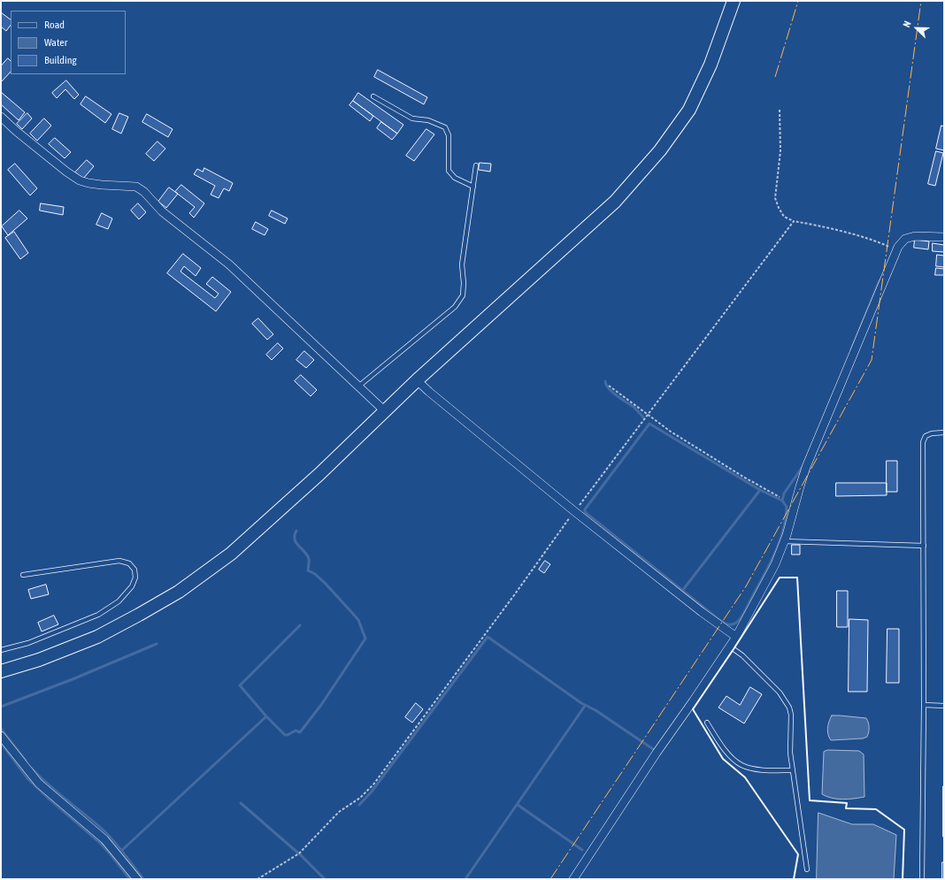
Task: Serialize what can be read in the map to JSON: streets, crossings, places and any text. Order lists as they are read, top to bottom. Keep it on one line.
{"legend":["Road","Water","Building"],"north":"top left"}
